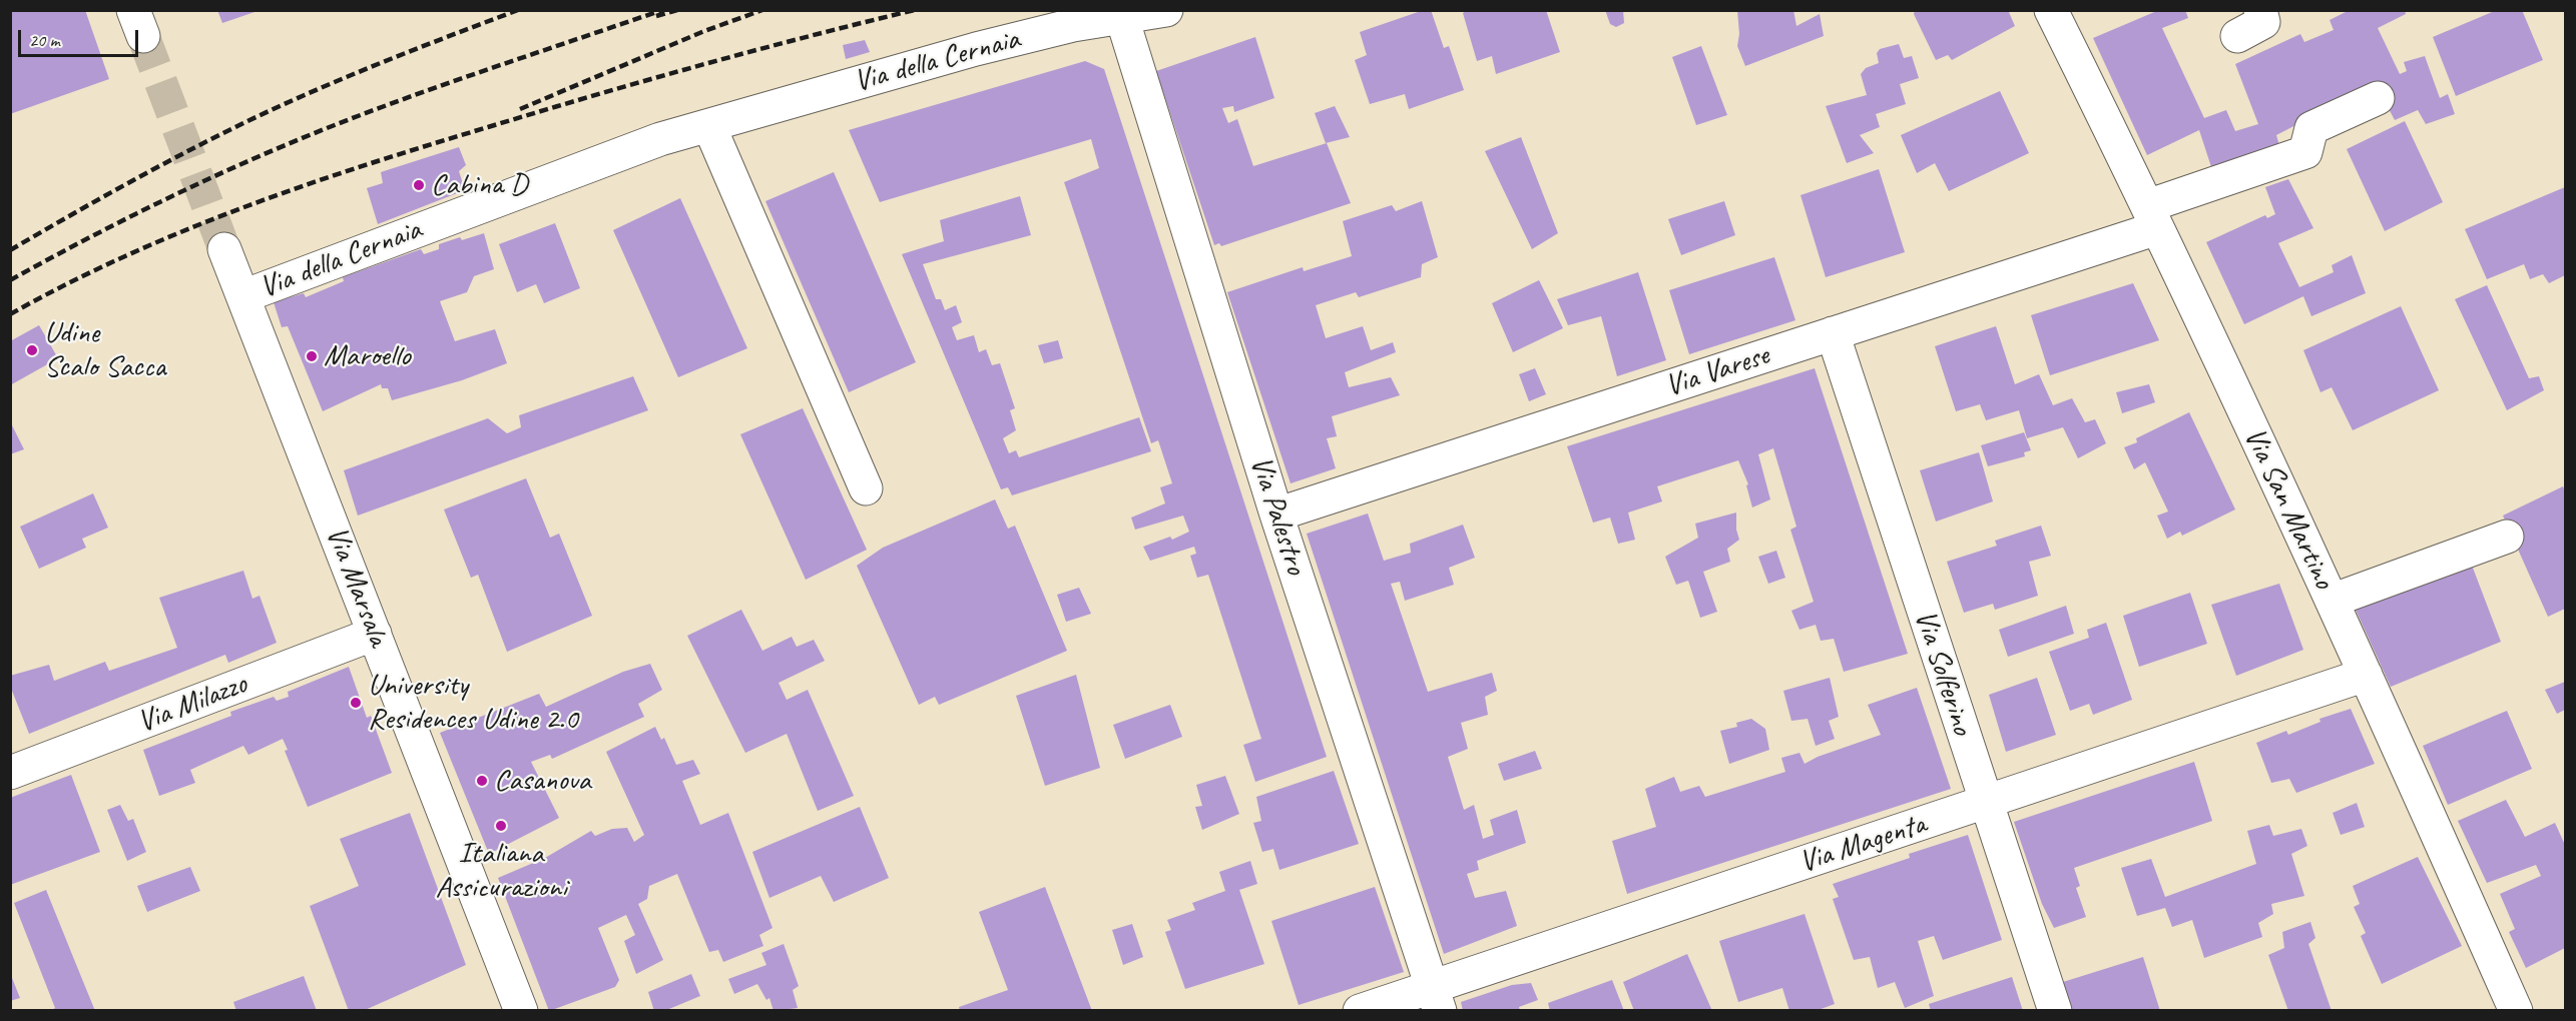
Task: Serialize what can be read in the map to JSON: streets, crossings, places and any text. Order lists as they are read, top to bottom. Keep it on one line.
{"streets":{"street":["Via della Cernaia","Via Varese","Via San Martino","Via Palestro","Via Marsala","Via Solferino","Via Milazzo","Via Magenta"]},"crossings":[["Via della Cernaia","Via Palestro"],["Via della Cernaia","Via Marsala"],["Via Varese","Via San Martino"],["Via Varese","Via Palestro"],["Via Varese","Via Solferino"],["Via San Martino","Via Magenta"],["Via Palestro","Via Magenta"],["Via Marsala","Via Milazzo"],["Via Solferino","Via Magenta"]],"places":["Cabina D","Udine Scalo Sacca","Maroello","University Residences Udine 2.0","Casanova","Italiana Assicurazioni"],"scale_bar":"20 m"}
